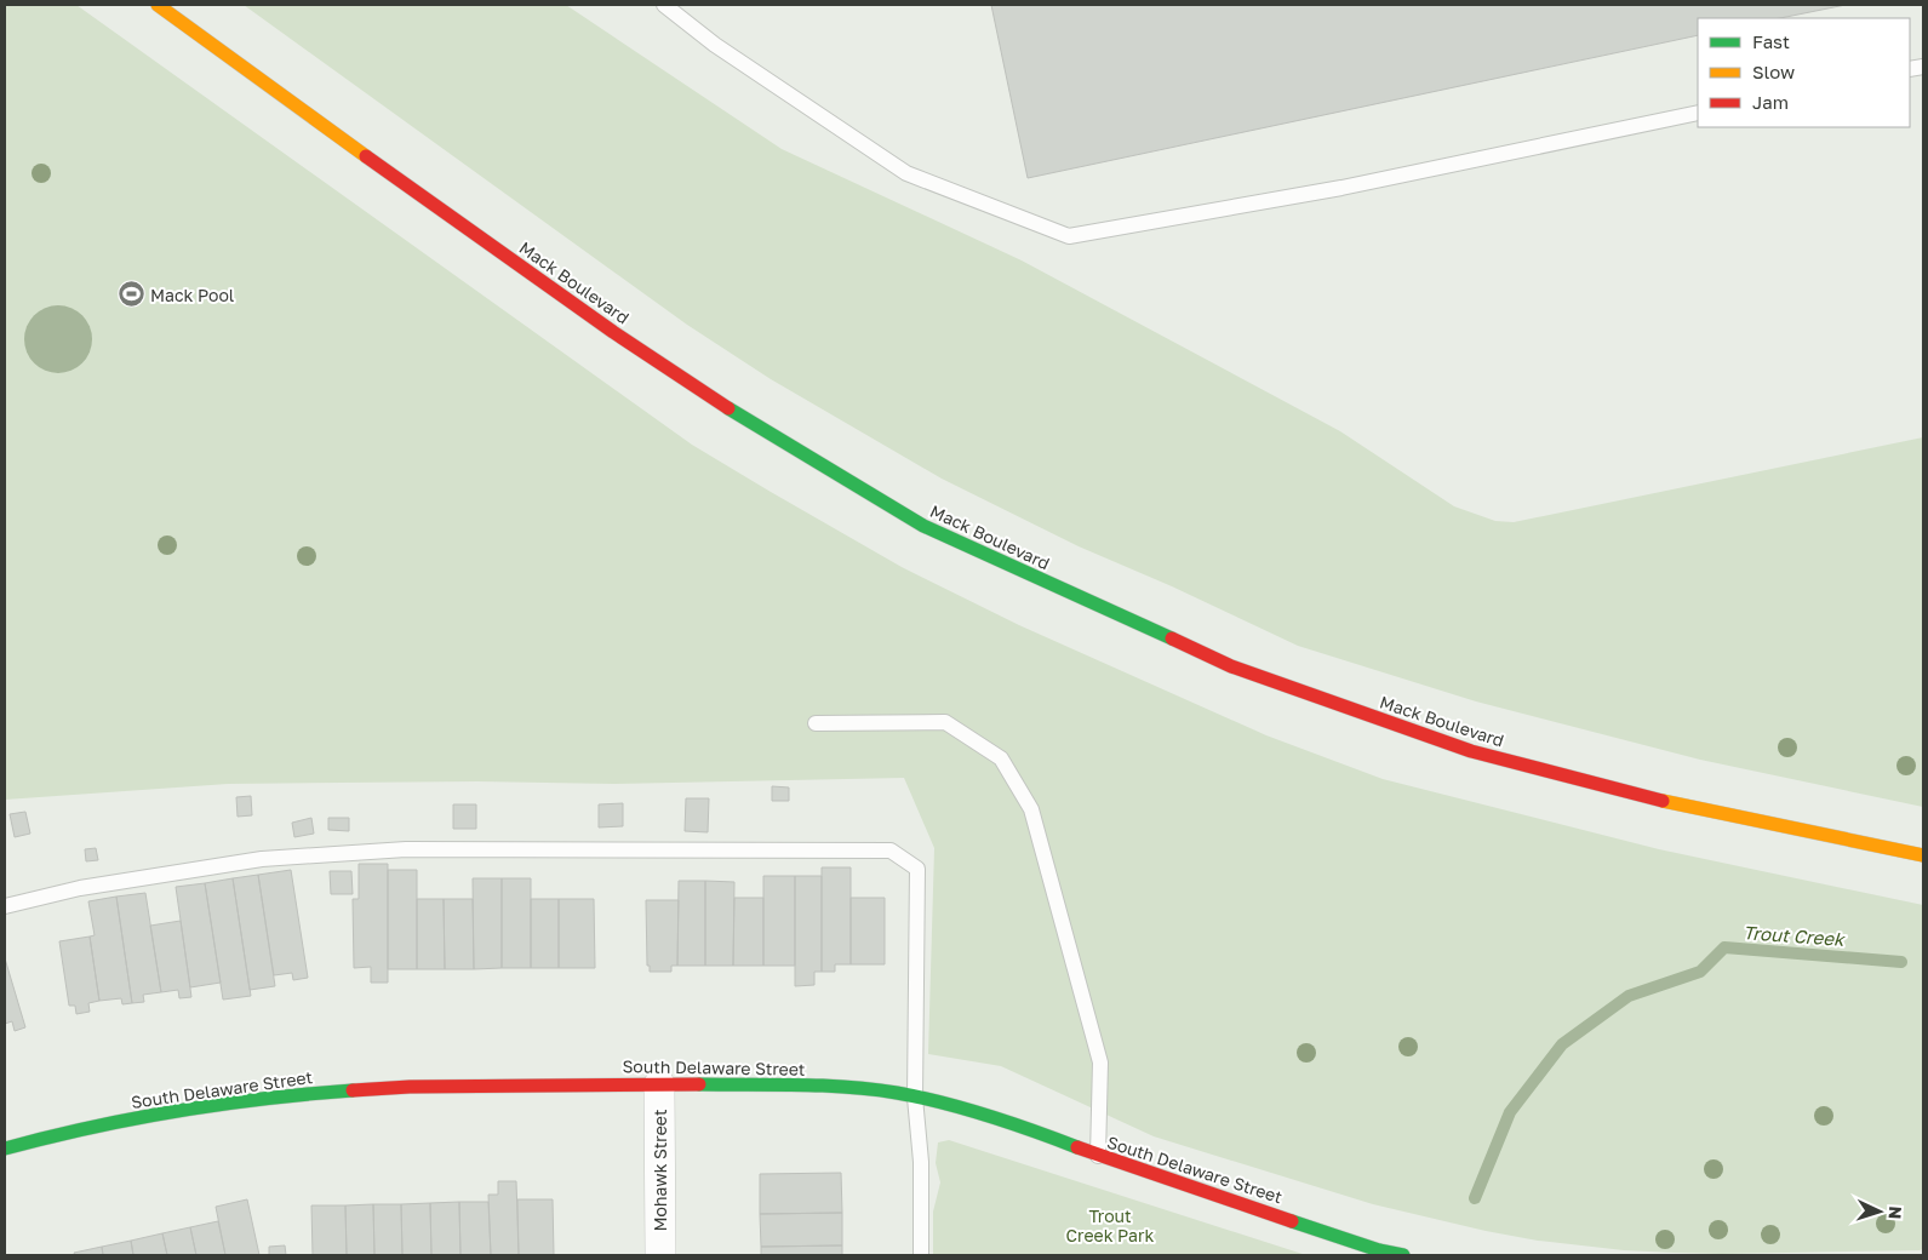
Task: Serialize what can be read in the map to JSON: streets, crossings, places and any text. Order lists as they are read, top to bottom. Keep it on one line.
{"streets":{"main road":["Mack Boulevard","South Delaware Street"],"street":["Mohawk Street"]},"crossings":[["South Delaware Street","Mohawk Street"]],"water":["Trout Creek"],"parks":["Trout Creek Park"],"places":{"sports":["Mack Pool"]},"legend":["Fast","Slow","Jam"],"north":"right"}
